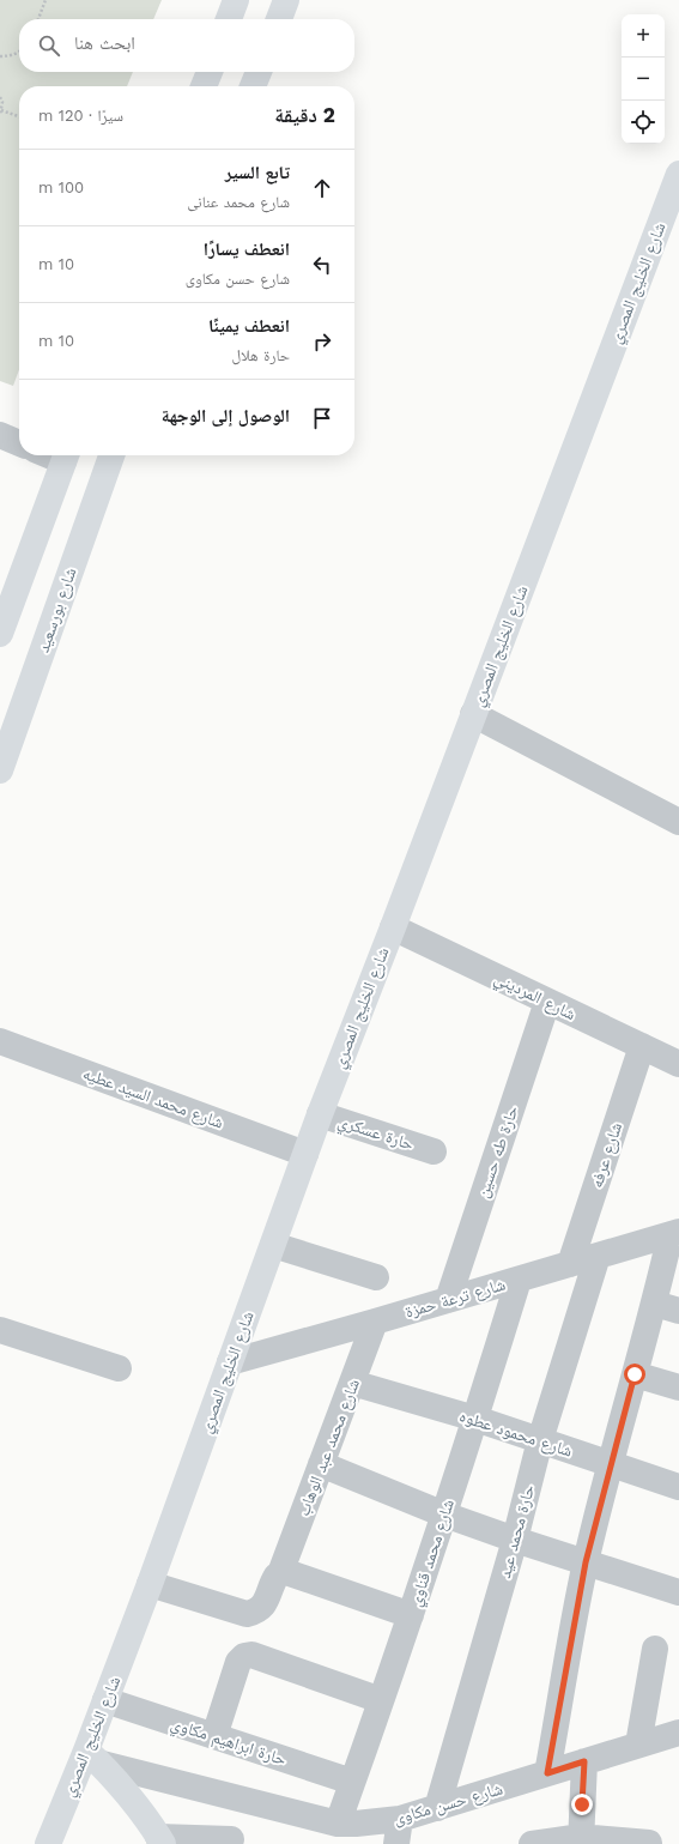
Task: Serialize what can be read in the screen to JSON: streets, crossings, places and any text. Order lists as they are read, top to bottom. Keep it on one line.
{"streets":{"street":["شارع الخليج المصري","شارع بورسعيد","شارع المرديني","شارع محمد السيد عطيه","حارة عسكري","حارة طه حسين","شارع عرفه","شارع ترعة حمزة","شارع محمود عطوه","شارع محمد عبد الوهاب","حارة محمد عيد","شارع محمد قناوي","حارة ابراهيم مكاوي","شارع حسن مكاوى"]},"crossings":[["شارع الخليج المصري","شارع المرديني"],["شارع الخليج المصري","شارع محمد السيد عطيه"],["شارع الخليج المصري","حارة عسكري"],["شارع الخليج المصري","شارع ترعة حمزة"],["شارع الخليج المصري","شارع محمد عبد الوهاب"],["شارع الخليج المصري","حارة ابراهيم مكاوي"],["شارع الخليج المصري","شارع حسن مكاوى"],["شارع المرديني","حارة طه حسين"],["شارع المرديني","شارع عرفه"],["حارة طه حسين","شارع ترعة حمزة"],["شارع عرفه","شارع ترعة حمزة"],["شارع ترعة حمزة","شارع محمد عبد الوهاب"],["شارع ترعة حمزة","حارة محمد عيد"],["شارع ترعة حمزة","شارع محمد قناوي"],["شارع محمود عطوه","شارع محمد عبد الوهاب"],["شارع محمود عطوه","حارة محمد عيد"],["شارع محمود عطوه","شارع محمد قناوي"],["حارة محمد عيد","شارع حسن مكاوى"],["شارع محمد قناوي","حارة ابراهيم مكاوي"],["شارع محمد قناوي","شارع حسن مكاوى"]],"page":{"map_buttons":["+","−"],"search":"ابحث هنا","heading":["2 دقيقة","سيرًا · 120 m"],"list":[["تابع السير","شارع محمد عنانى","100 m"],["انعطف يسارًا","شارع حسن مكاوى","10 m"],["انعطف يمينًا","حارة هلال","10 m"],"الوصول إلى الوجهة"]}}
